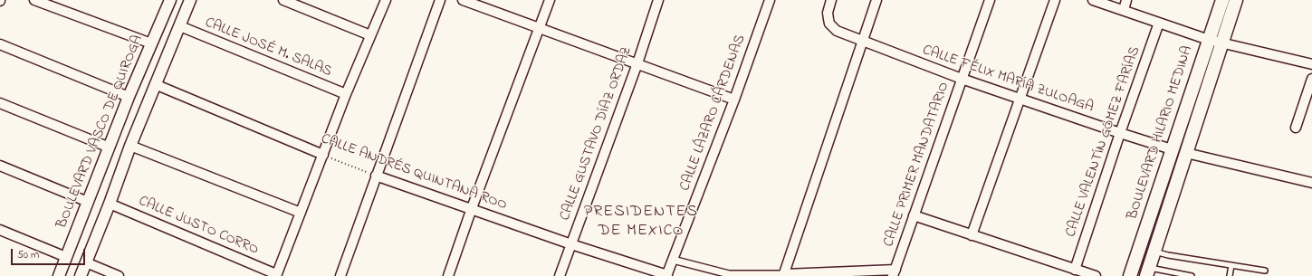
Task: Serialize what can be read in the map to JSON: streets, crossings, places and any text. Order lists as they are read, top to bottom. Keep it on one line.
{"streets":{"main road":["BOULEVARD HILARIO MEDINA"],"street":["CALLE JOSÉ M. SALAS","CALLE FÉLIX MARÍA ZULOAGA","CALLE LÁZARO CÁRDENAS","BOULEVARD VASCO DE QUIROGA","CALLE GUSTAVO DÍAZ ORDAZ","CALLE VALENTÍN GÓMEZ FARÍAS","CALLE PRIMER MANDATARIO","CALLE ANDRÉS QUINTANA ROO","CALLE JUSTO CORRO"]},"crossings":[["CALLE FÉLIX MARÍA ZULOAGA","BOULEVARD HILARIO MEDINA"],["CALLE FÉLIX MARÍA ZULOAGA","CALLE VALENTÍN GÓMEZ FARÍAS"],["CALLE FÉLIX MARÍA ZULOAGA","CALLE PRIMER MANDATARIO"],["CALLE LÁZARO CÁRDENAS","CALLE ANDRÉS QUINTANA ROO"],["CALLE GUSTAVO DÍAZ ORDAZ","CALLE ANDRÉS QUINTANA ROO"]],"districts":["PRESIDENTES DE MEXICO"],"scale_bar":"50 m"}
